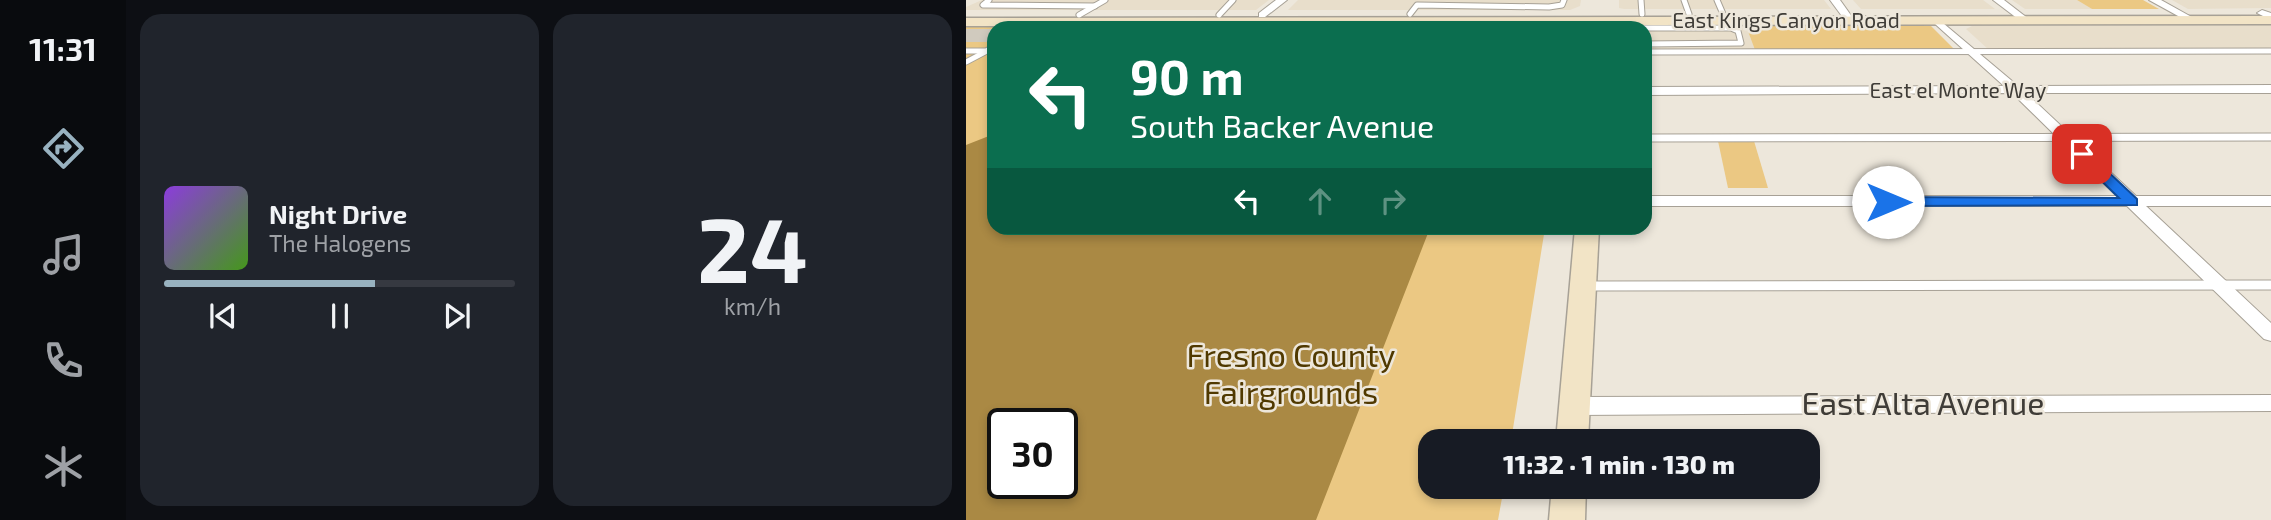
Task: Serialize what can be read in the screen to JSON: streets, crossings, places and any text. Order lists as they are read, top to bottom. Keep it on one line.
{"streets":{"main road":["East Kings Canyon Road"],"street":["East el Monte Way","East Alta Avenue"]},"parks":["Fresno County Fairgrounds"],"page":{"tabs":"11:31","tile":["24","km/h"],"turn":["90 m","South Backer Avenue"],"song":["Night Drive","The Halogens"],"limit":"30","trip":"11:32 · 1 min · 130 m"}}
